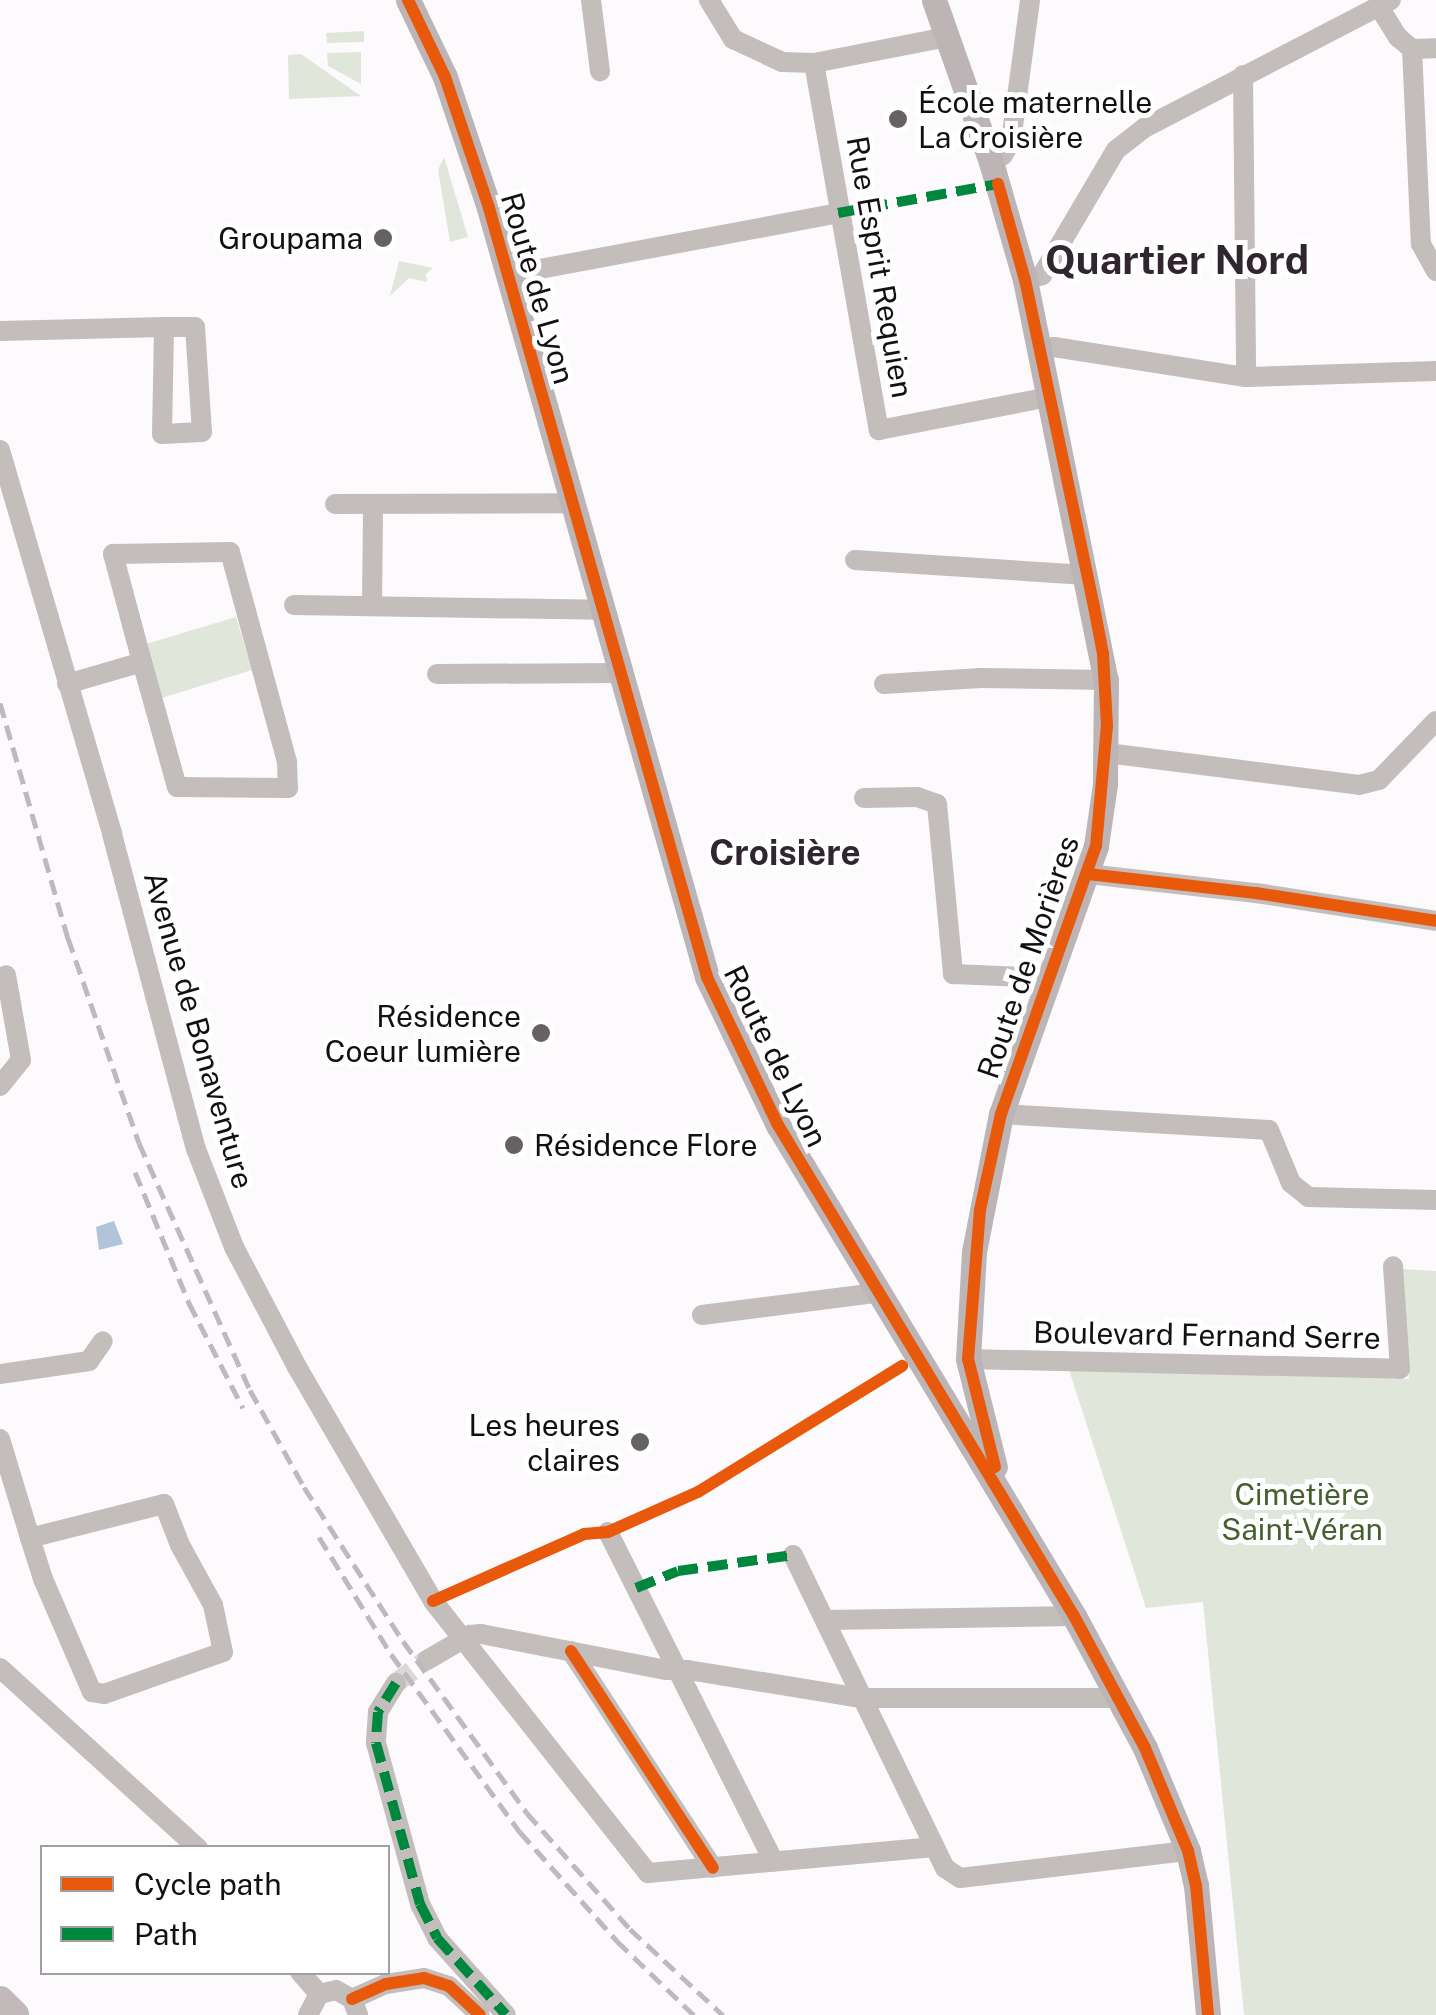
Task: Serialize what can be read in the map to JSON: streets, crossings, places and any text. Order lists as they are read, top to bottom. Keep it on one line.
{"streets":{"main road":["Route de Lyon","Route de Morières"],"street":["Rue Esprit Requien","Avenue de Bonaventure","Boulevard Fernand Serre"]},"crossings":[["Rue Esprit Requien","Route de Morières"],["Route de Lyon","Route de Morières"],["Route de Morières","Boulevard Fernand Serre"]],"districts":["Quartier Nord","Croisière"],"parks":["Cimetière Saint-Véran"],"places":["École maternelle La Croisière","Groupama","Résidence Coeur lumière","Résidence Flore","Les heures claires"],"legend":["Cycle path","Path"]}
